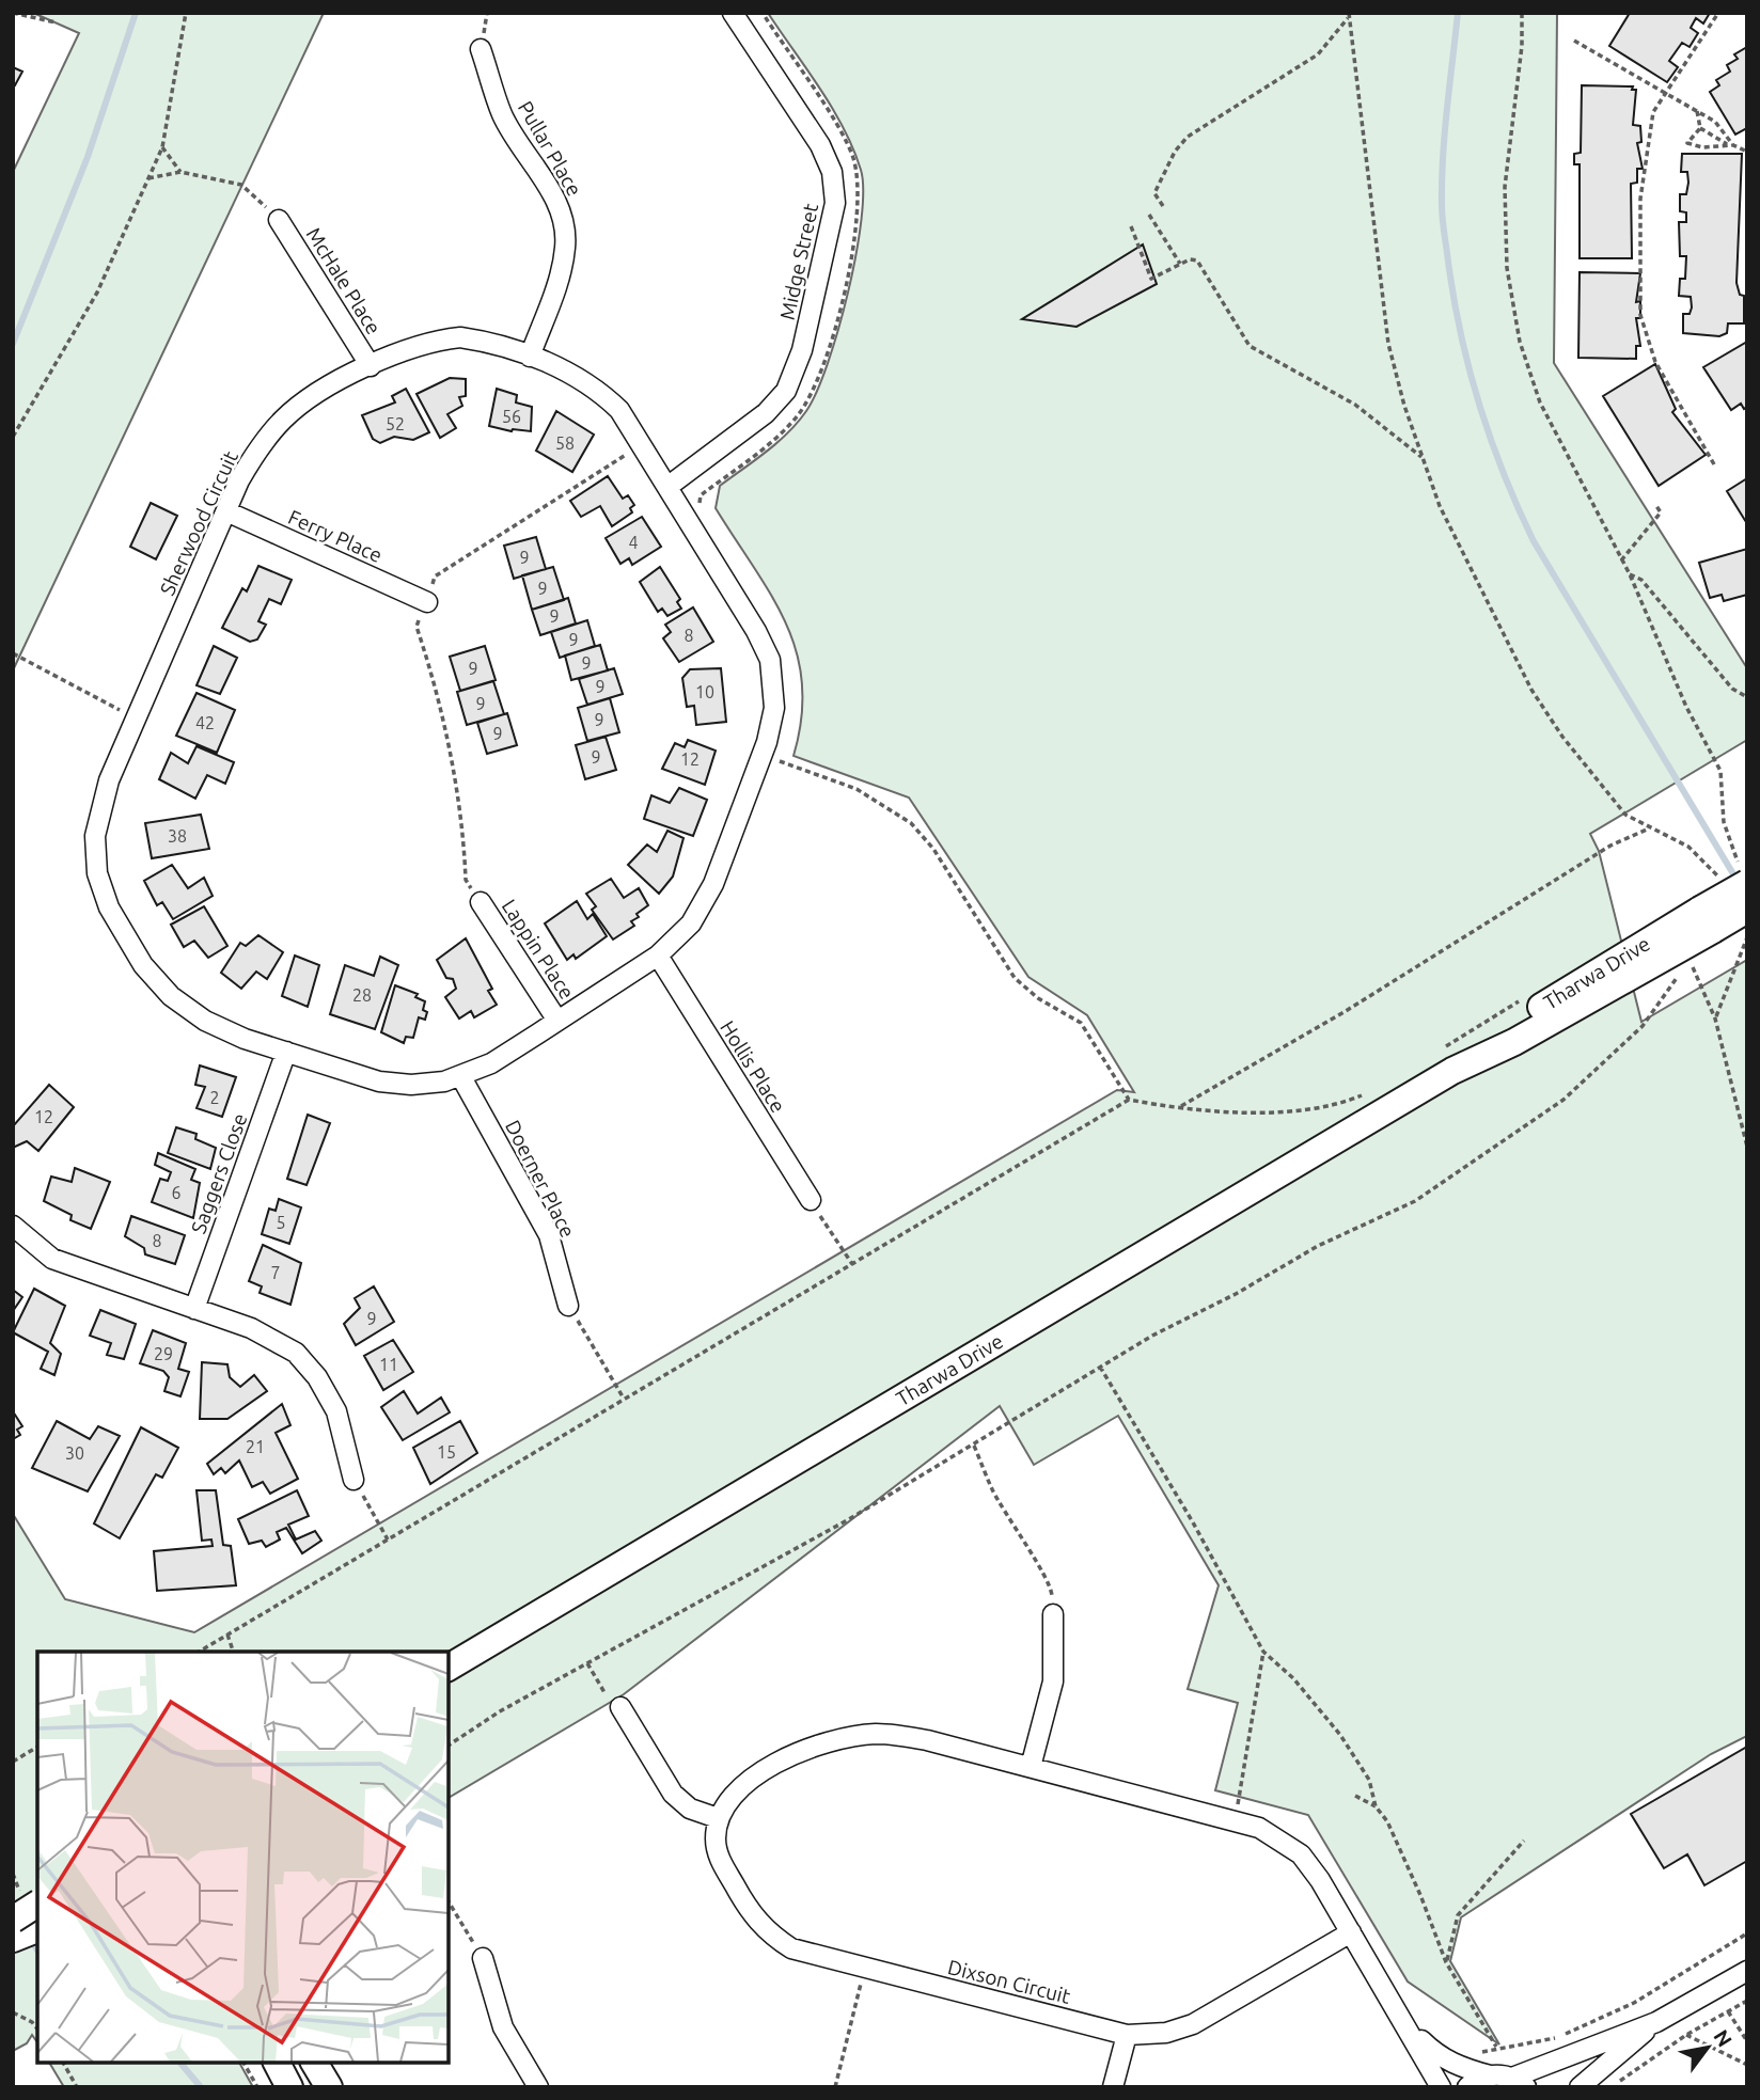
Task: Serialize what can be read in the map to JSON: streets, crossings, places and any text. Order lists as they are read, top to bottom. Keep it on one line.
{"streets":{"main road":["Tharwa Drive"],"street":["Pullar Place","Midge Street","McHale Place","Sherwood Circuit","Ferry Place","Lappin Place","Hollis Place","Saggers Close","Doerner Place","Dixson Circuit"]},"crossings":[["Pullar Place","Sherwood Circuit"],["Midge Street","Sherwood Circuit"],["McHale Place","Sherwood Circuit"],["Sherwood Circuit","Ferry Place"],["Sherwood Circuit","Lappin Place"],["Sherwood Circuit","Hollis Place"],["Sherwood Circuit","Saggers Close"],["Sherwood Circuit","Doerner Place"]],"house_numbers":["56","52","58","4","9","9","9","8","9","9","9","9","10","9","9","42","9","9","12","38","28","2","12","6","5","8","7","9","29","11","21","15","30"],"north":"top right"}
